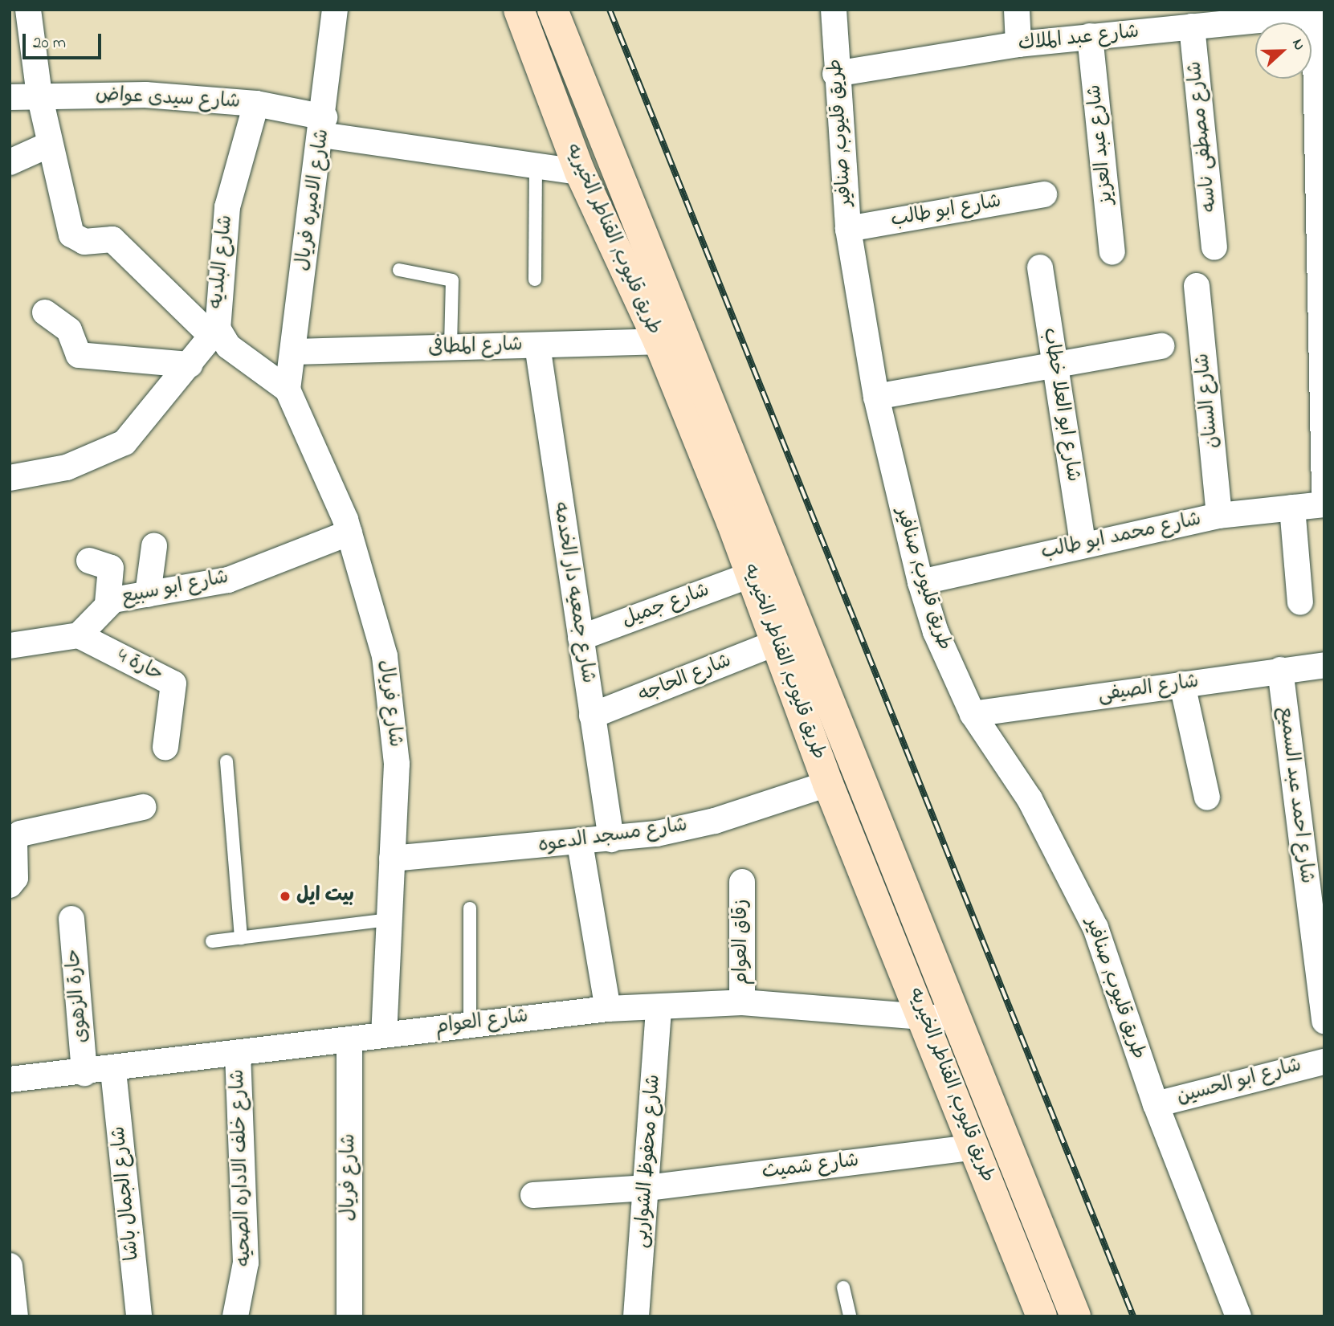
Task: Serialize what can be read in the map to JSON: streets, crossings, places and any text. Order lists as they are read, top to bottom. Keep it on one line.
{"streets":{"main road":["طريق قليوب, القناطر الخيريه"],"street":["شارع عبد الملاك","شارع سيدى عواض","طريق قليوب, صنافير","شارع مصطفى ناسه","شارع عبد العزيز","شارع الاميره فريال","شارع ابو طالب","شارع البلديه","شارع المطافى","شارع السنان","شارع ابو العلا خطاب","شارع محمد ابو طالب","شارع ابو سبيع","شارع جمعيه دار الخدمه","شارع جميل","حارة 4","شارع الحاجه","شارع الصيفى","شارع فريال","شارع احمد عبد السميع","شارع مسجد الدعوه","زقاق العوام","حارة الزهوى","شارع العوام","شارع ابو الحسين","شارع محفوظ الشواربى","شارع شميث","شارع خلف الاداره الصحيه","شارع الجمال باشا"]},"crossings":[["شارع عبد الملاك","طريق قليوب, صنافير"],["شارع عبد الملاك","شارع مصطفى ناسه"],["شارع عبد الملاك","شارع عبد العزيز"],["شارع سيدى عواض","شارع الاميره فريال"],["شارع سيدى عواض","طريق قليوب, القناطر الخيريه"],["شارع سيدى عواض","شارع البلديه"],["طريق قليوب, صنافير","شارع ابو طالب"],["طريق قليوب, صنافير","شارع محمد ابو طالب"],["طريق قليوب, صنافير","شارع الصيفى"],["طريق قليوب, صنافير","شارع ابو الحسين"],["شارع الاميره فريال","شارع البلديه"],["شارع الاميره فريال","شارع المطافى"],["شارع الاميره فريال","شارع فريال"],["طريق قليوب, القناطر الخيريه","شارع المطافى"],["طريق قليوب, القناطر الخيريه","شارع جميل"],["طريق قليوب, القناطر الخيريه","شارع الحاجه"],["طريق قليوب, القناطر الخيريه","شارع مسجد الدعوه"],["طريق قليوب, القناطر الخيريه","شارع العوام"],["طريق قليوب, القناطر الخيريه","شارع شميث"],["شارع البلديه","شارع فريال"],["شارع المطافى","شارع جمعيه دار الخدمه"],["شارع السنان","شارع محمد ابو طالب"],["شارع ابو العلا خطاب","شارع محمد ابو طالب"],["شارع ابو سبيع","حارة 4"],["شارع ابو سبيع","شارع فريال"],["شارع جمعيه دار الخدمه","شارع جميل"],["شارع جمعيه دار الخدمه","شارع الحاجه"],["شارع جمعيه دار الخدمه","شارع مسجد الدعوه"],["شارع الصيفى","شارع احمد عبد السميع"],["شارع فريال","شارع مسجد الدعوه"],["شارع فريال","شارع العوام"],["زقاق العوام","شارع العوام"],["حارة الزهوى","شارع العوام"],["شارع العوام","شارع محفوظ الشواربى"],["شارع العوام","شارع خلف الاداره الصحيه"],["شارع العوام","شارع الجمال باشا"],["شارع محفوظ الشواربى","شارع شميث"]],"places":["بيت ايل"],"scale_bar":"20 m","north":"right"}
